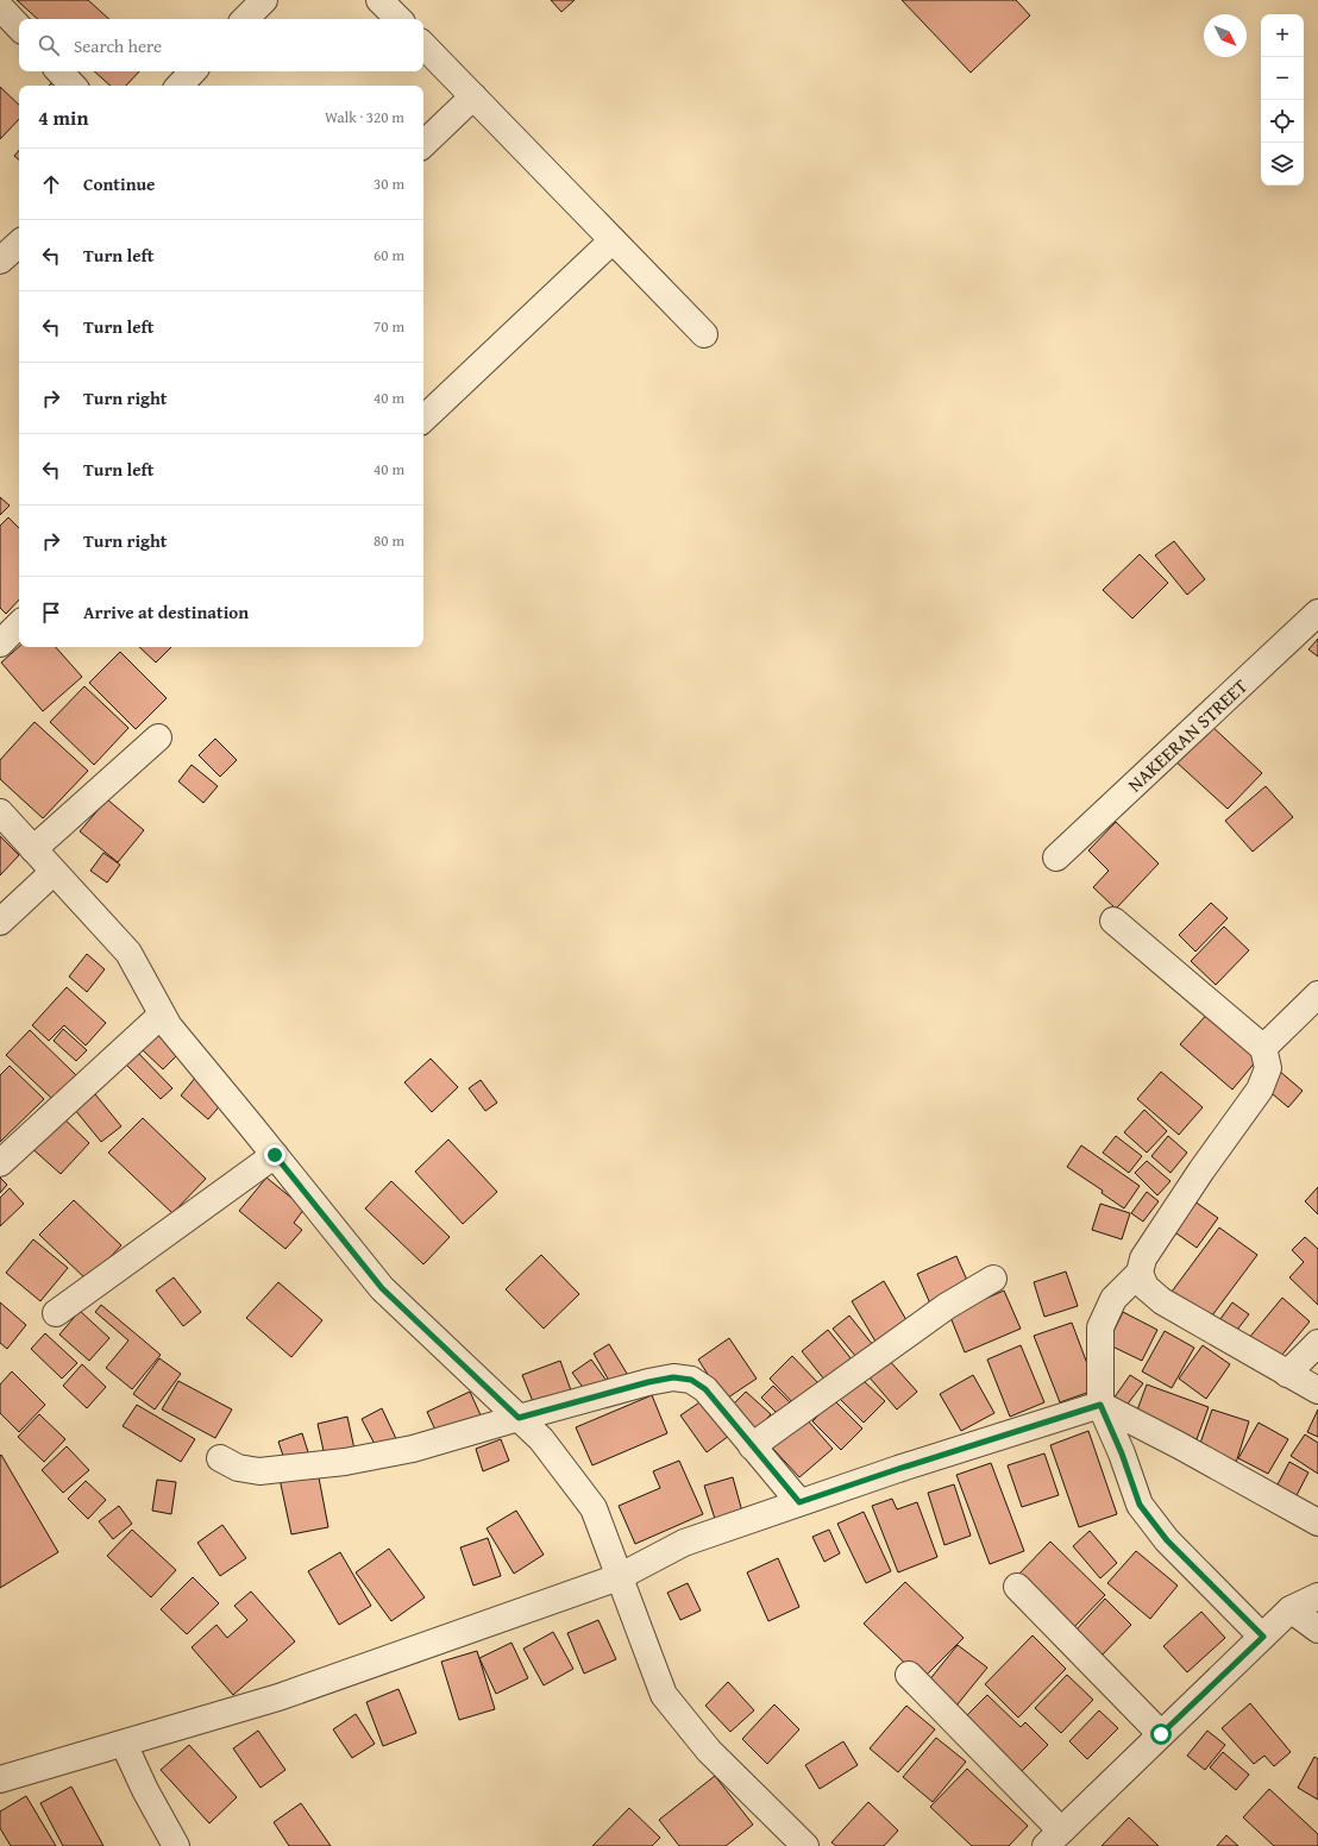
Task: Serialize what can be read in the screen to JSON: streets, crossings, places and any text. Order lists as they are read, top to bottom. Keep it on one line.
{"streets":{"street":["NAKEERAN STREET"]},"north":"bottom right","page":{"map_buttons":["+","−"],"search":"Search here","heading":["4 min","Walk · 320 m"],"list":[["Continue","30 m"],["Turn left","60 m"],["Turn left","70 m"],["Turn right","40 m"],["Turn left","40 m"],["Turn right","80 m"],"Arrive at destination"]}}
